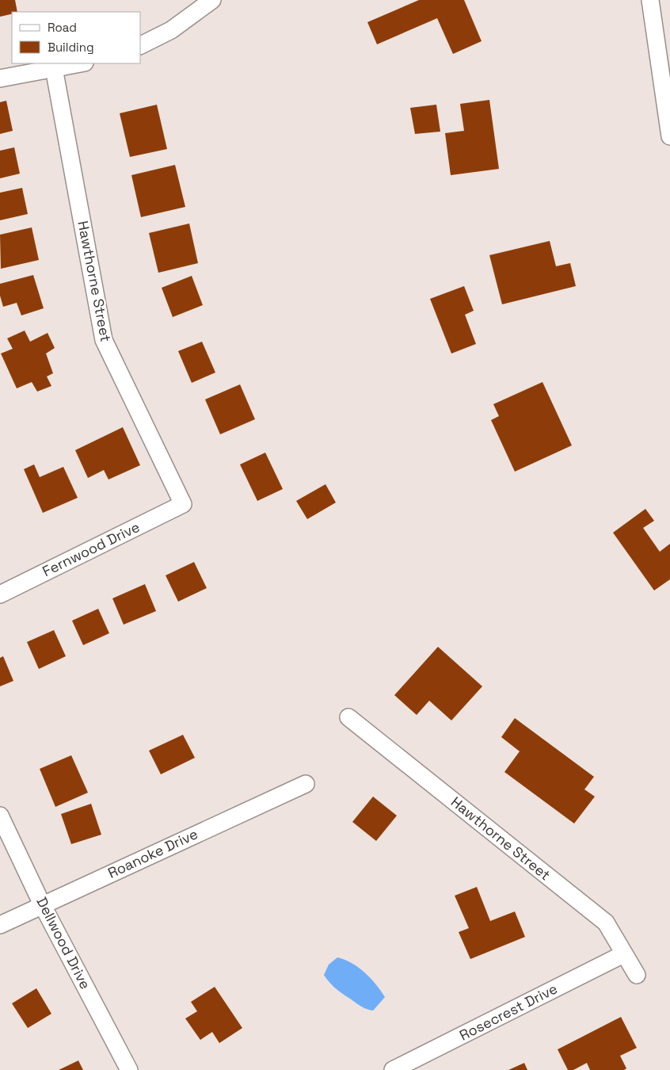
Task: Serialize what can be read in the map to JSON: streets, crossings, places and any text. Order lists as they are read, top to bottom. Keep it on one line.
{"streets":{"street":["Hawthorne Street","Fernwood Drive","Roanoke Drive","Dellwood Drive","Rosecrest Drive"]},"crossings":[["Hawthorne Street","Fernwood Drive"],["Hawthorne Street","Rosecrest Drive"],["Roanoke Drive","Dellwood Drive"]],"legend":["Road","Building"]}
